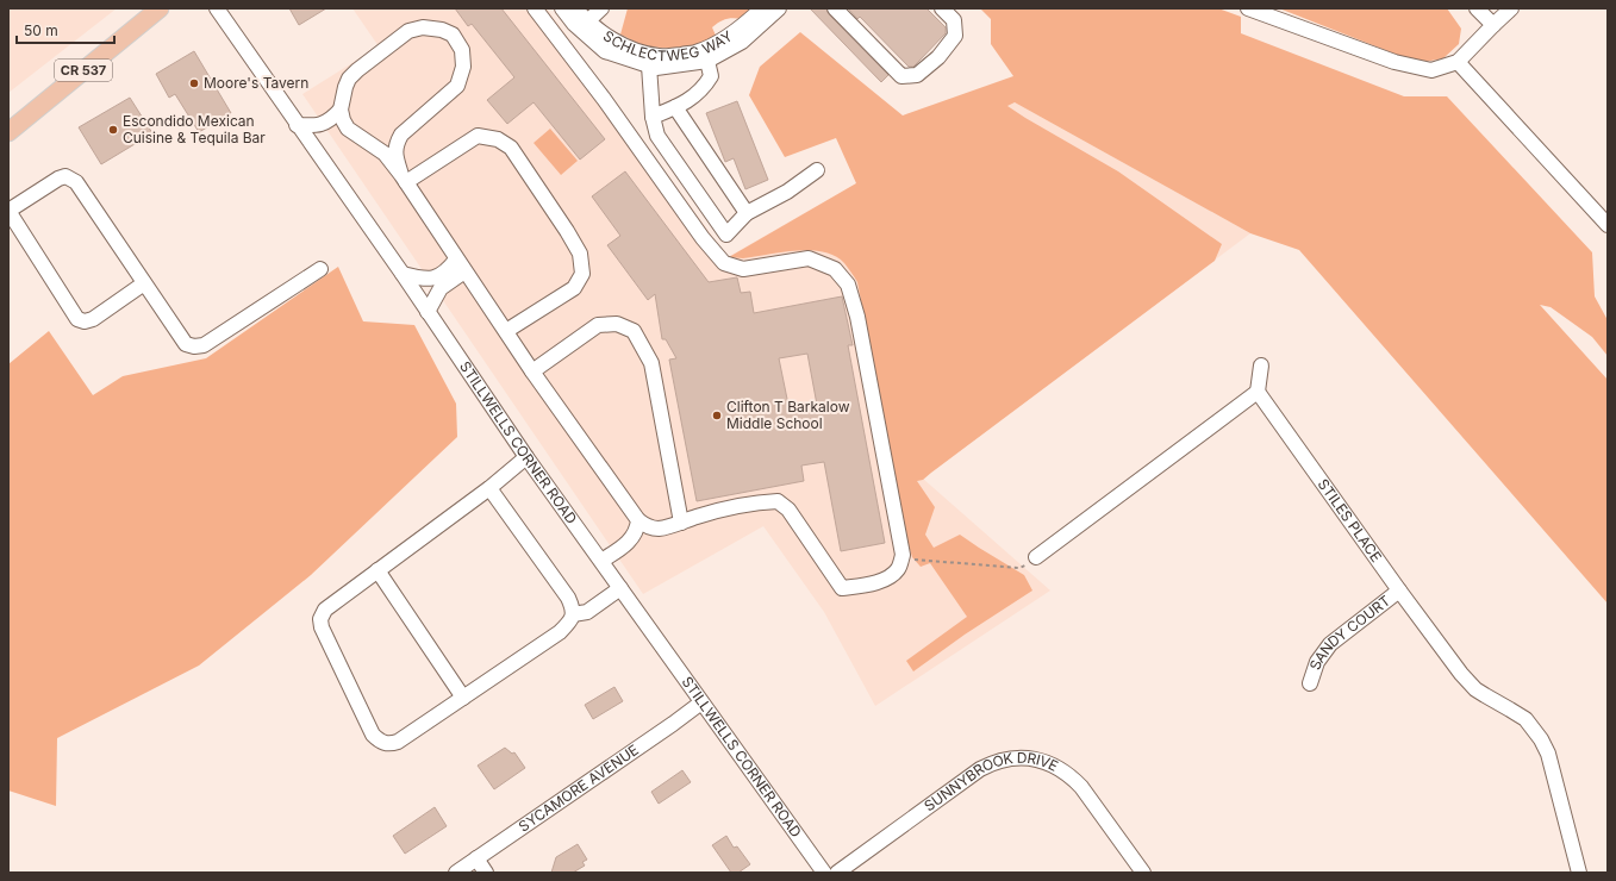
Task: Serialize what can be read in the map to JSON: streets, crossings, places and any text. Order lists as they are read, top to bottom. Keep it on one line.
{"streets":{"main road":["CR 537"],"street":["SCHLECTWEG WAY","STILLWELLS CORNER ROAD","STILES PLACE","SANDY COURT","SYCAMORE AVENUE","SUNNYBROOK DRIVE"]},"crossings":[["STILLWELLS CORNER ROAD","SYCAMORE AVENUE"],["STILES PLACE","SANDY COURT"]],"places":["Moore's Tavern","Escondido Mexican Cuisine & Tequila Bar","Clifton T Barkalow Middle School"],"scale_bar":"50 m"}
